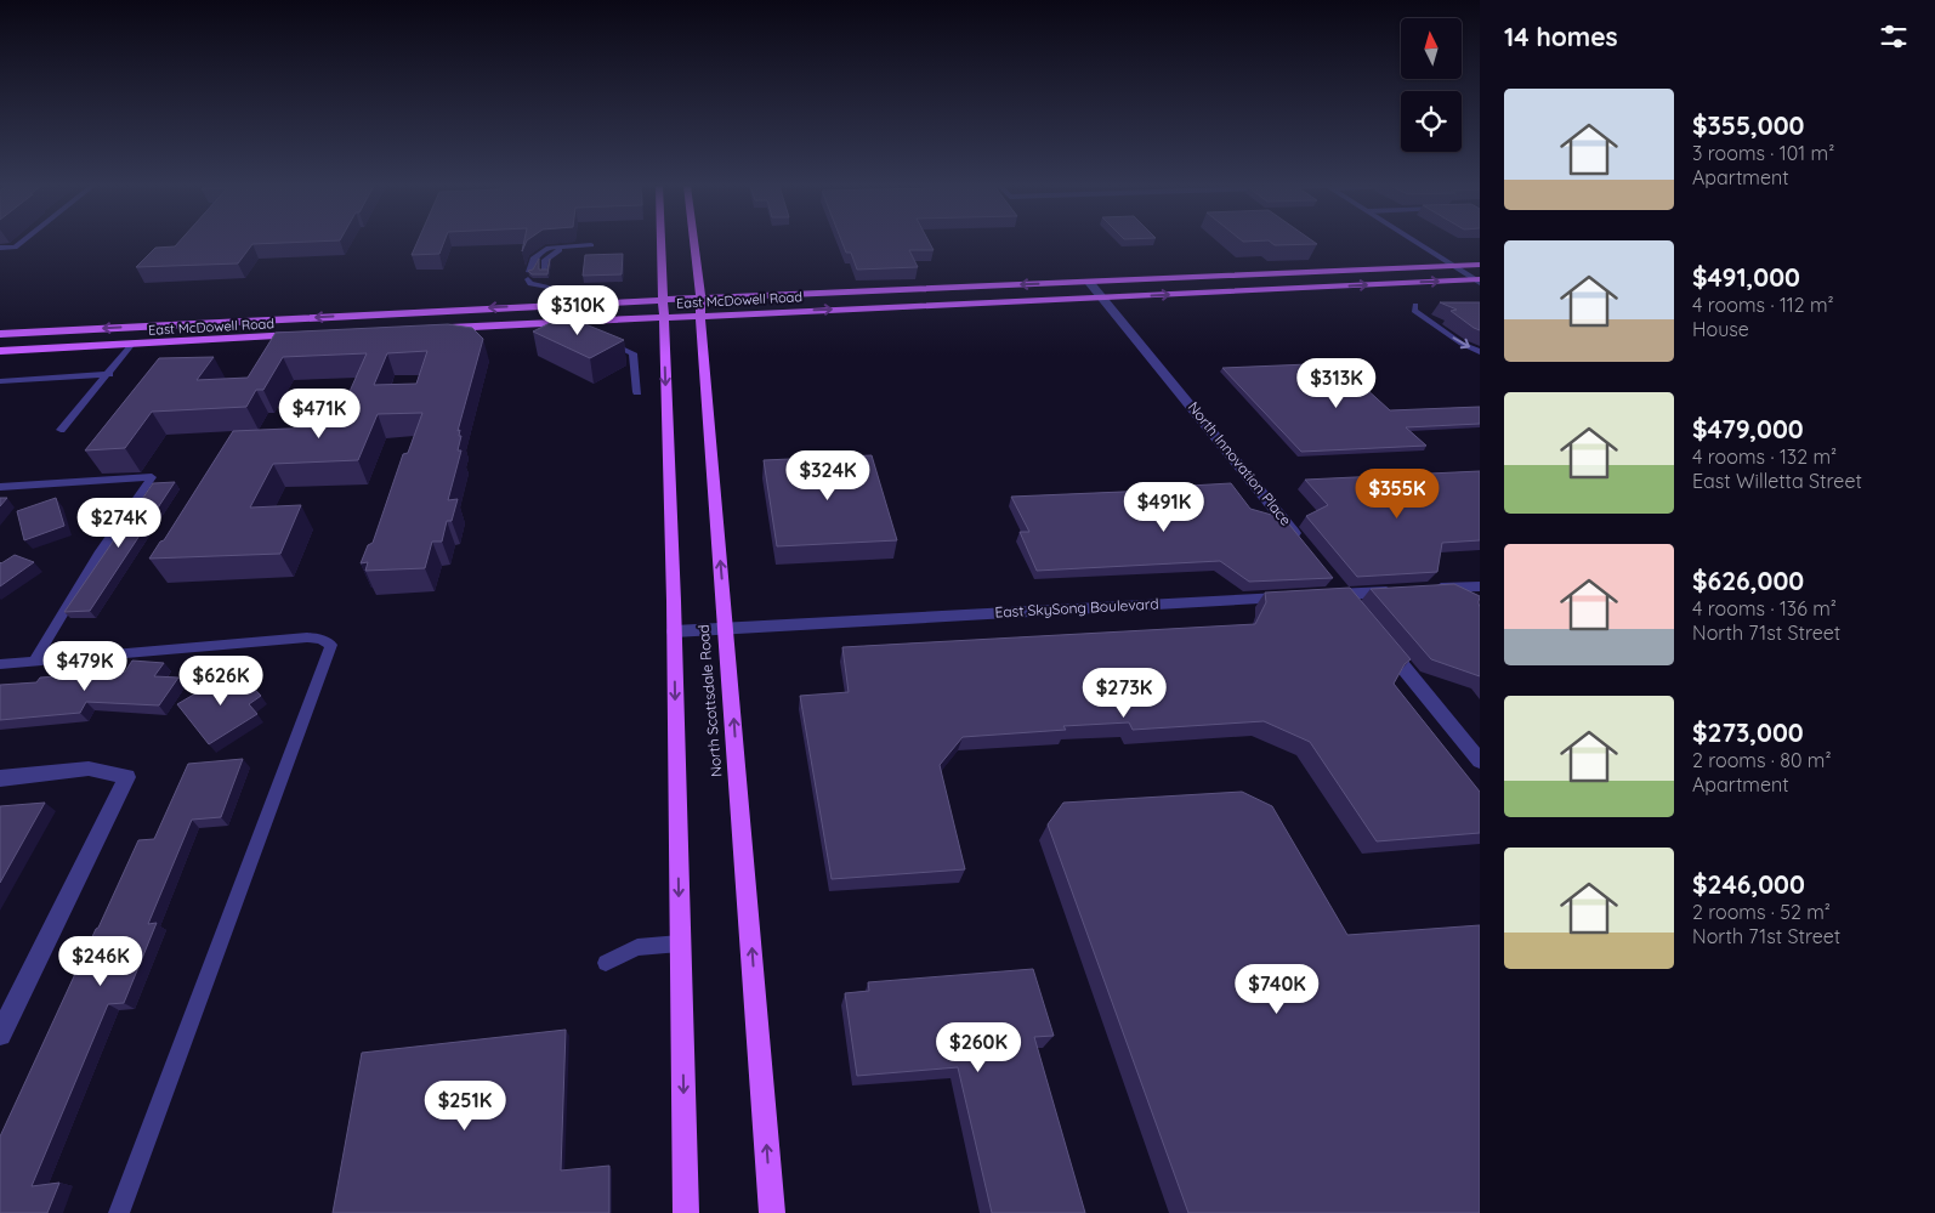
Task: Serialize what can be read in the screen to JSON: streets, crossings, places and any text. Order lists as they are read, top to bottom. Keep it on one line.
{"streets":{"main road":["East McDowell Road","North Scottsdale Road"],"street":["North Innovation Place","East SkySong Boulevard"]},"crossings":[["East McDowell Road","North Innovation Place"],["East McDowell Road","North Scottsdale Road"],["East SkySong Boulevard","North Scottsdale Road"]],"north":"top","page":{"heading":"14 homes","list":[{"name":"$355,000","note":"3 rooms · 101 m² · Apartment"},{"name":"$491,000","note":"4 rooms · 112 m² · House"},{"name":"$479,000","note":"4 rooms · 132 m² · East Willetta Street"},{"name":"$626,000","note":"4 rooms · 136 m² · North 71st Street"},{"name":"$273,000","note":"2 rooms · 80 m² · Apartment"},{"name":"$246,000","note":"2 rooms · 52 m² · North 71st Street"}],"price":["$310K","$313K","$471K","$324K","$355K","$491K","$274K","$479K","$626K","$273K","$246K","$740K","$260K","$251K"]}}
